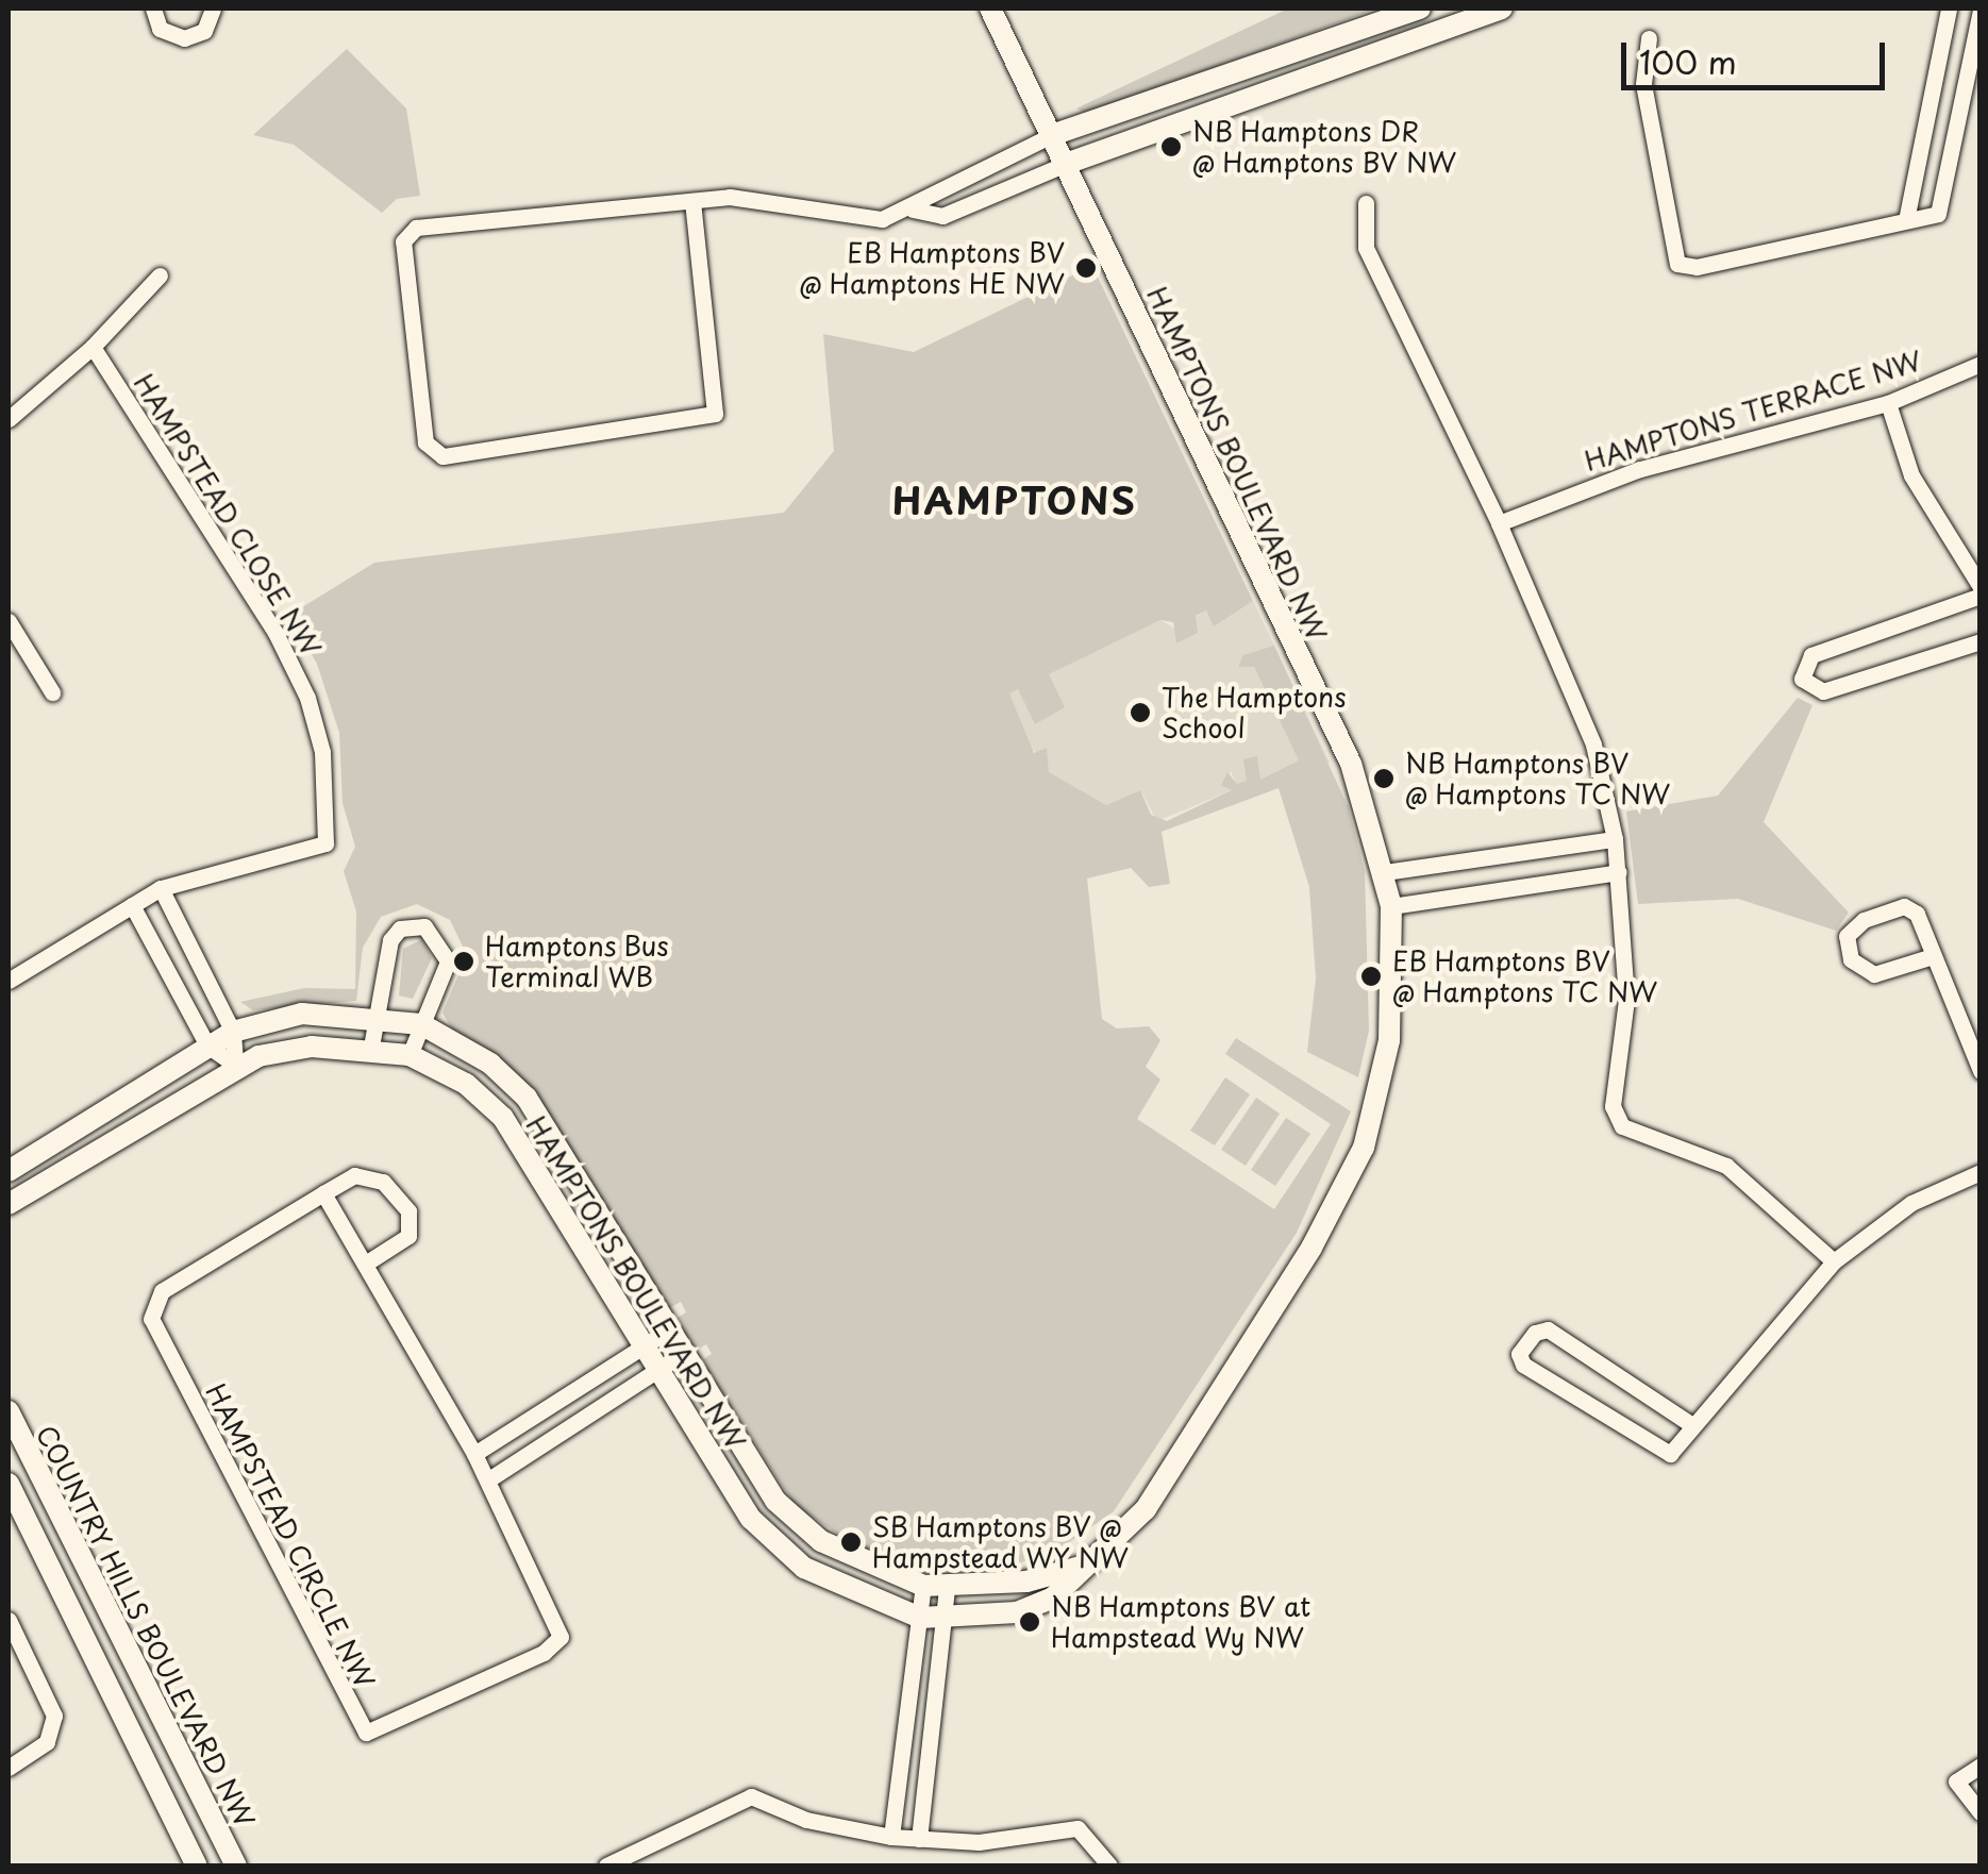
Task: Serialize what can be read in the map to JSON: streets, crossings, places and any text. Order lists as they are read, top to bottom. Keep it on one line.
{"streets":{"street":["HAMPTONS TERRACE NW","HAMPTONS BOULEVARD NW","HAMPSTEAD CLOSE NW","HAMPSTEAD CIRCLE NW","COUNTRY HILLS BOULEVARD NW"]},"districts":["HAMPTONS"],"places":["NB Hamptons DR @ Hamptons BV NW","EB Hamptons BV @ Hamptons HE NW","The Hamptons School","NB Hamptons BV @ Hamptons TC NW","Hamptons Bus Terminal WB","EB Hamptons BV @ Hamptons TC NW","SB Hamptons BV @ Hampstead WY NW","NB Hamptons BV at Hampstead Wy NW"],"scale_bar":"100 m"}
